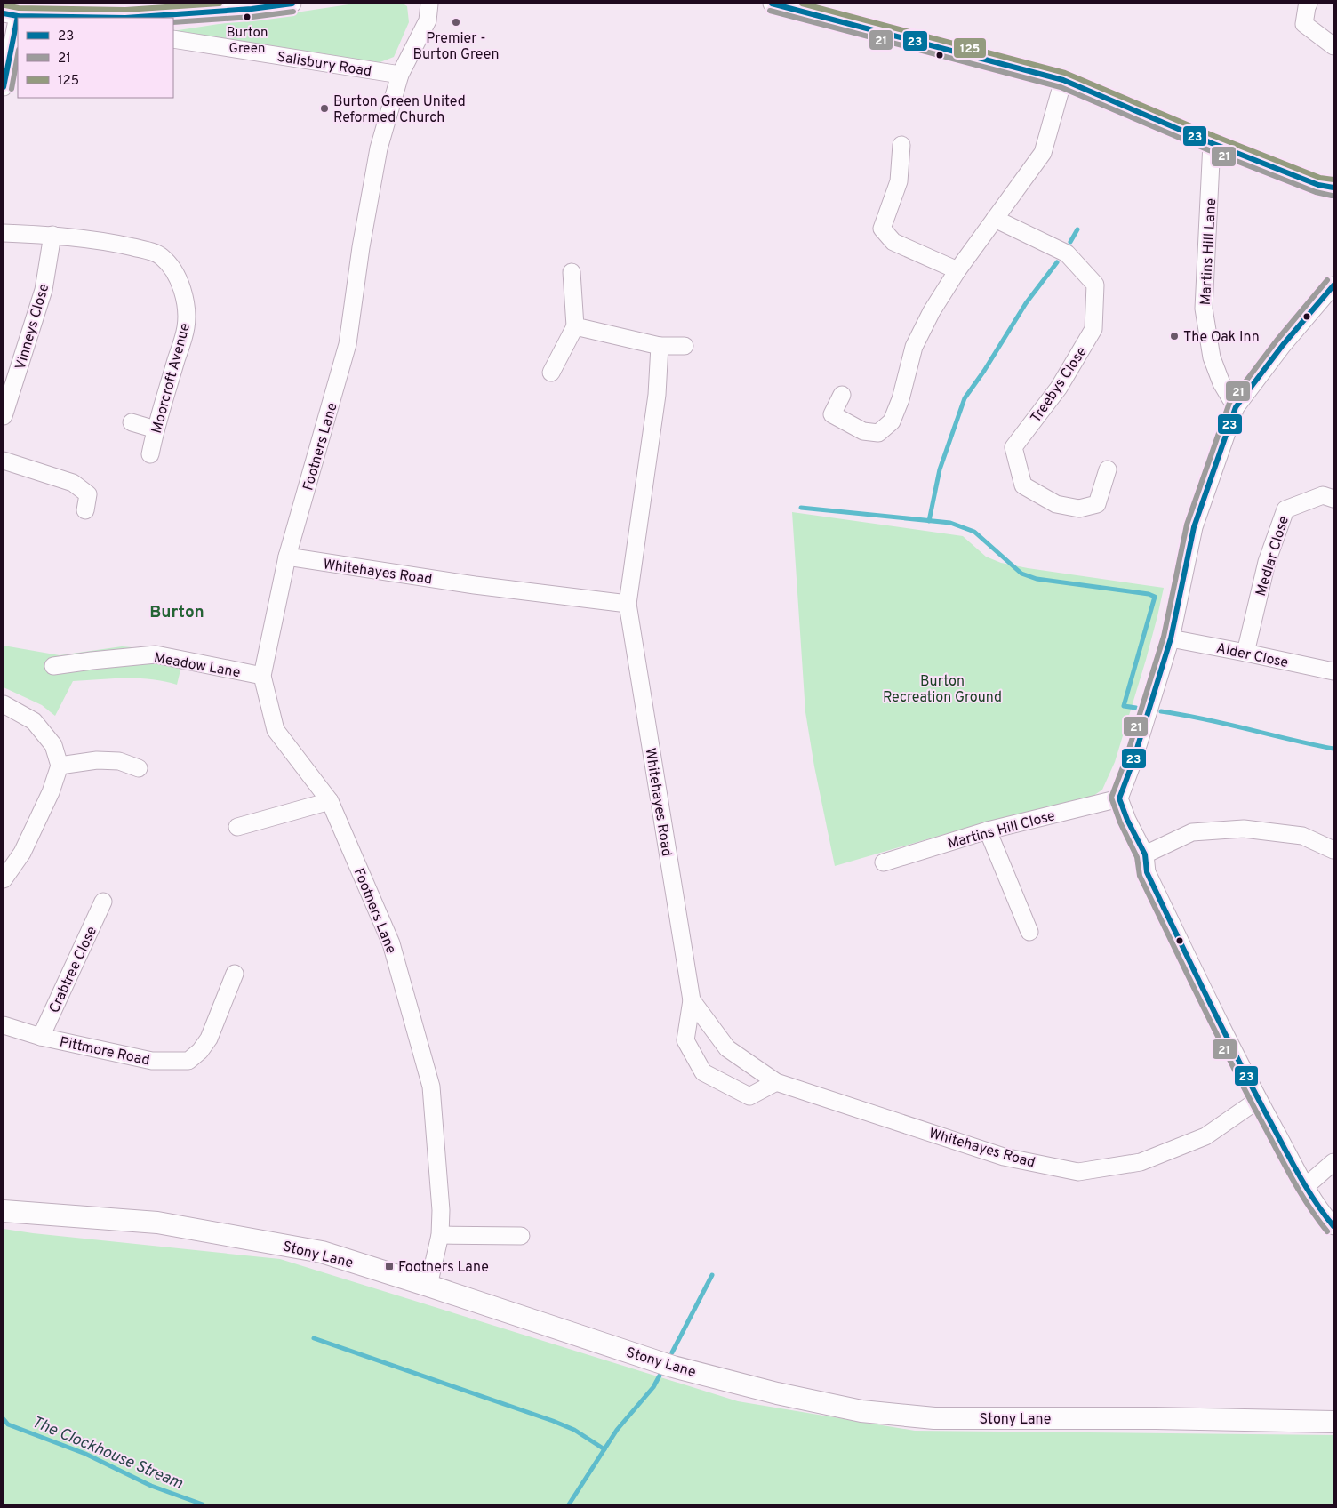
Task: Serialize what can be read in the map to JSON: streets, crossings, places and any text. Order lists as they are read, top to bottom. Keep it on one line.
{"streets":{"main road":["Stony Lane"],"street":["Salisbury Road","Martins Hill Lane","Vinneys Close","Moorcroft Avenue","Treebys Close","Footners Lane","Medlar Close","Whitehayes Road","Alder Close","Meadow Lane","Martins Hill Close","Crabtree Close","Pittmore Road"]},"crossings":[["Salisbury Road","Footners Lane"],["Vinneys Close","Moorcroft Avenue"],["Footners Lane","Whitehayes Road"],["Footners Lane","Meadow Lane"],["Footners Lane","Stony Lane"],["Medlar Close","Alder Close"],["Crabtree Close","Pittmore Road"]],"districts":["Burton"],"water":["The Clockhouse Stream"],"parks":["Burton Recreation Ground"],"places":{"other":["Burton Green","Premier - Burton Green","Burton Green United Reformed Church","The Oak Inn"],"transit":["Footners Lane"]},"lines":["transit line 23","transit line 125","transit line 21"],"legend":["23","21","125"]}
